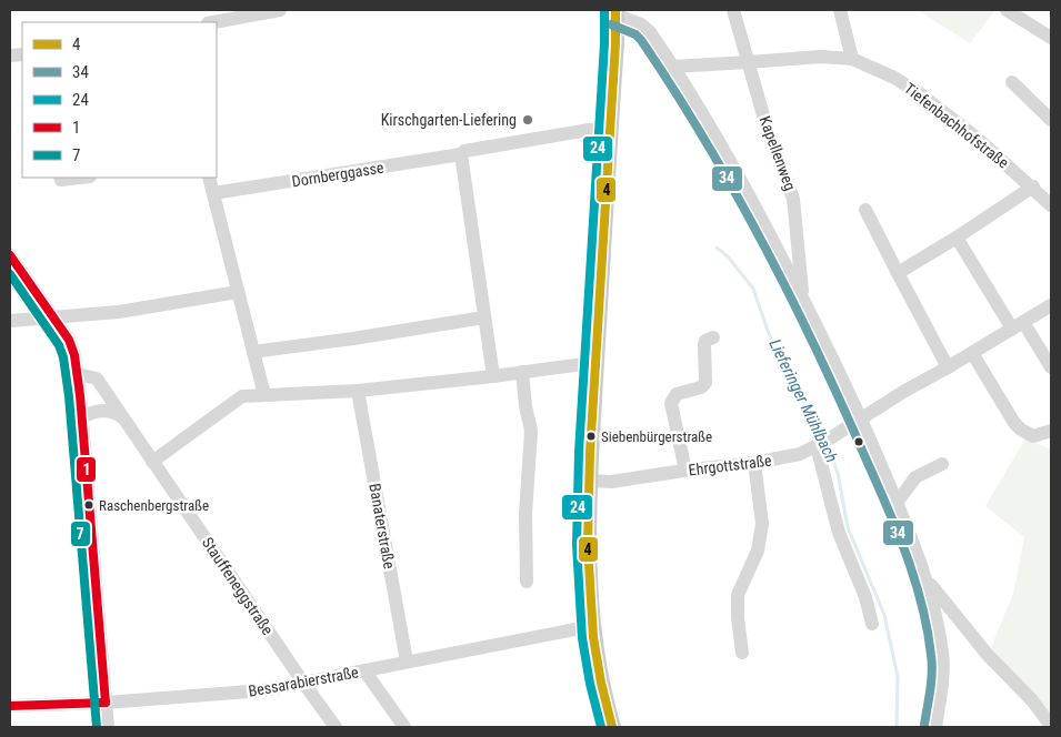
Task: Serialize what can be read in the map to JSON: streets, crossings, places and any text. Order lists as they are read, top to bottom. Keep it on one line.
{"streets":{"street":["Tiefenbachhofstraße","Kapellenweg","Dornberggasse","Ehrgottstraße","Banaterstraße","Stauffeneggstraße","Bessarabierstraße"]},"crossings":[["Tiefenbachhofstraße","Kapellenweg"],["Banaterstraße","Bessarabierstraße"],["Stauffeneggstraße","Bessarabierstraße"]],"water":["Lieferinger Mühlbach"],"places":["Kirschgarten-Liefering","Siebenbürgerstraße","Raschenbergstraße"],"lines":["transit line 4","transit line 24","transit line 34","transit line 1","transit line 7"],"legend":["4","34","24","1","7"]}
